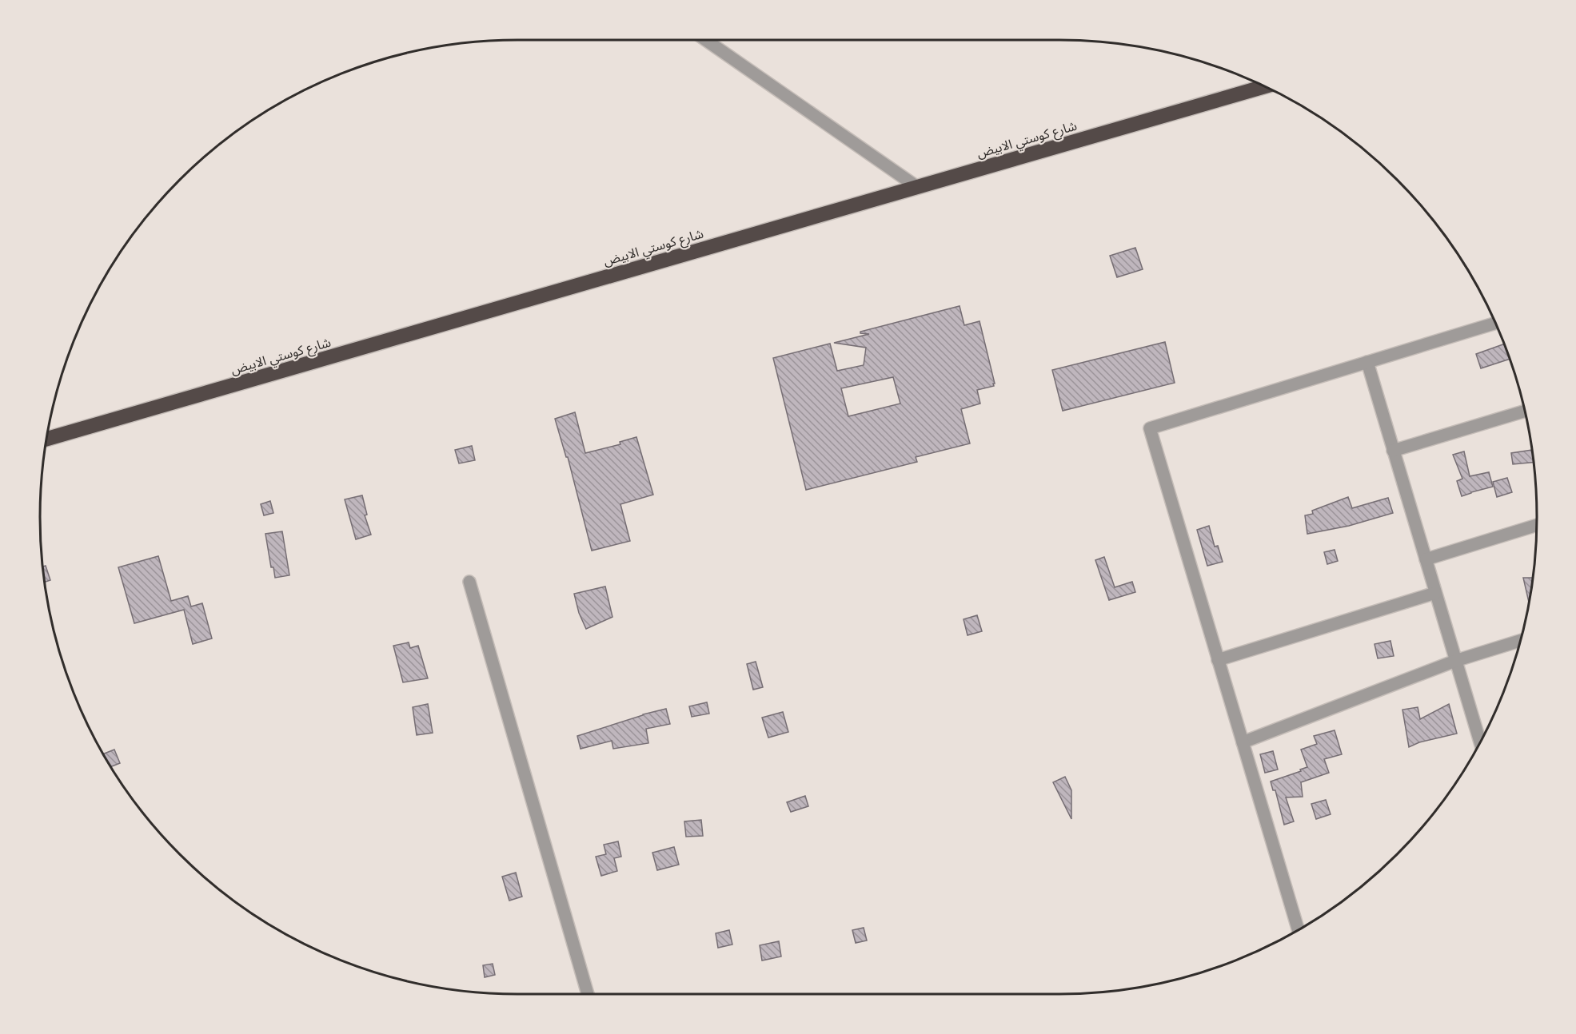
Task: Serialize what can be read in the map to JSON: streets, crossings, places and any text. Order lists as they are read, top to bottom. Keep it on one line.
{"streets":{"highway":["شارع كوستي الابيض"]}}
